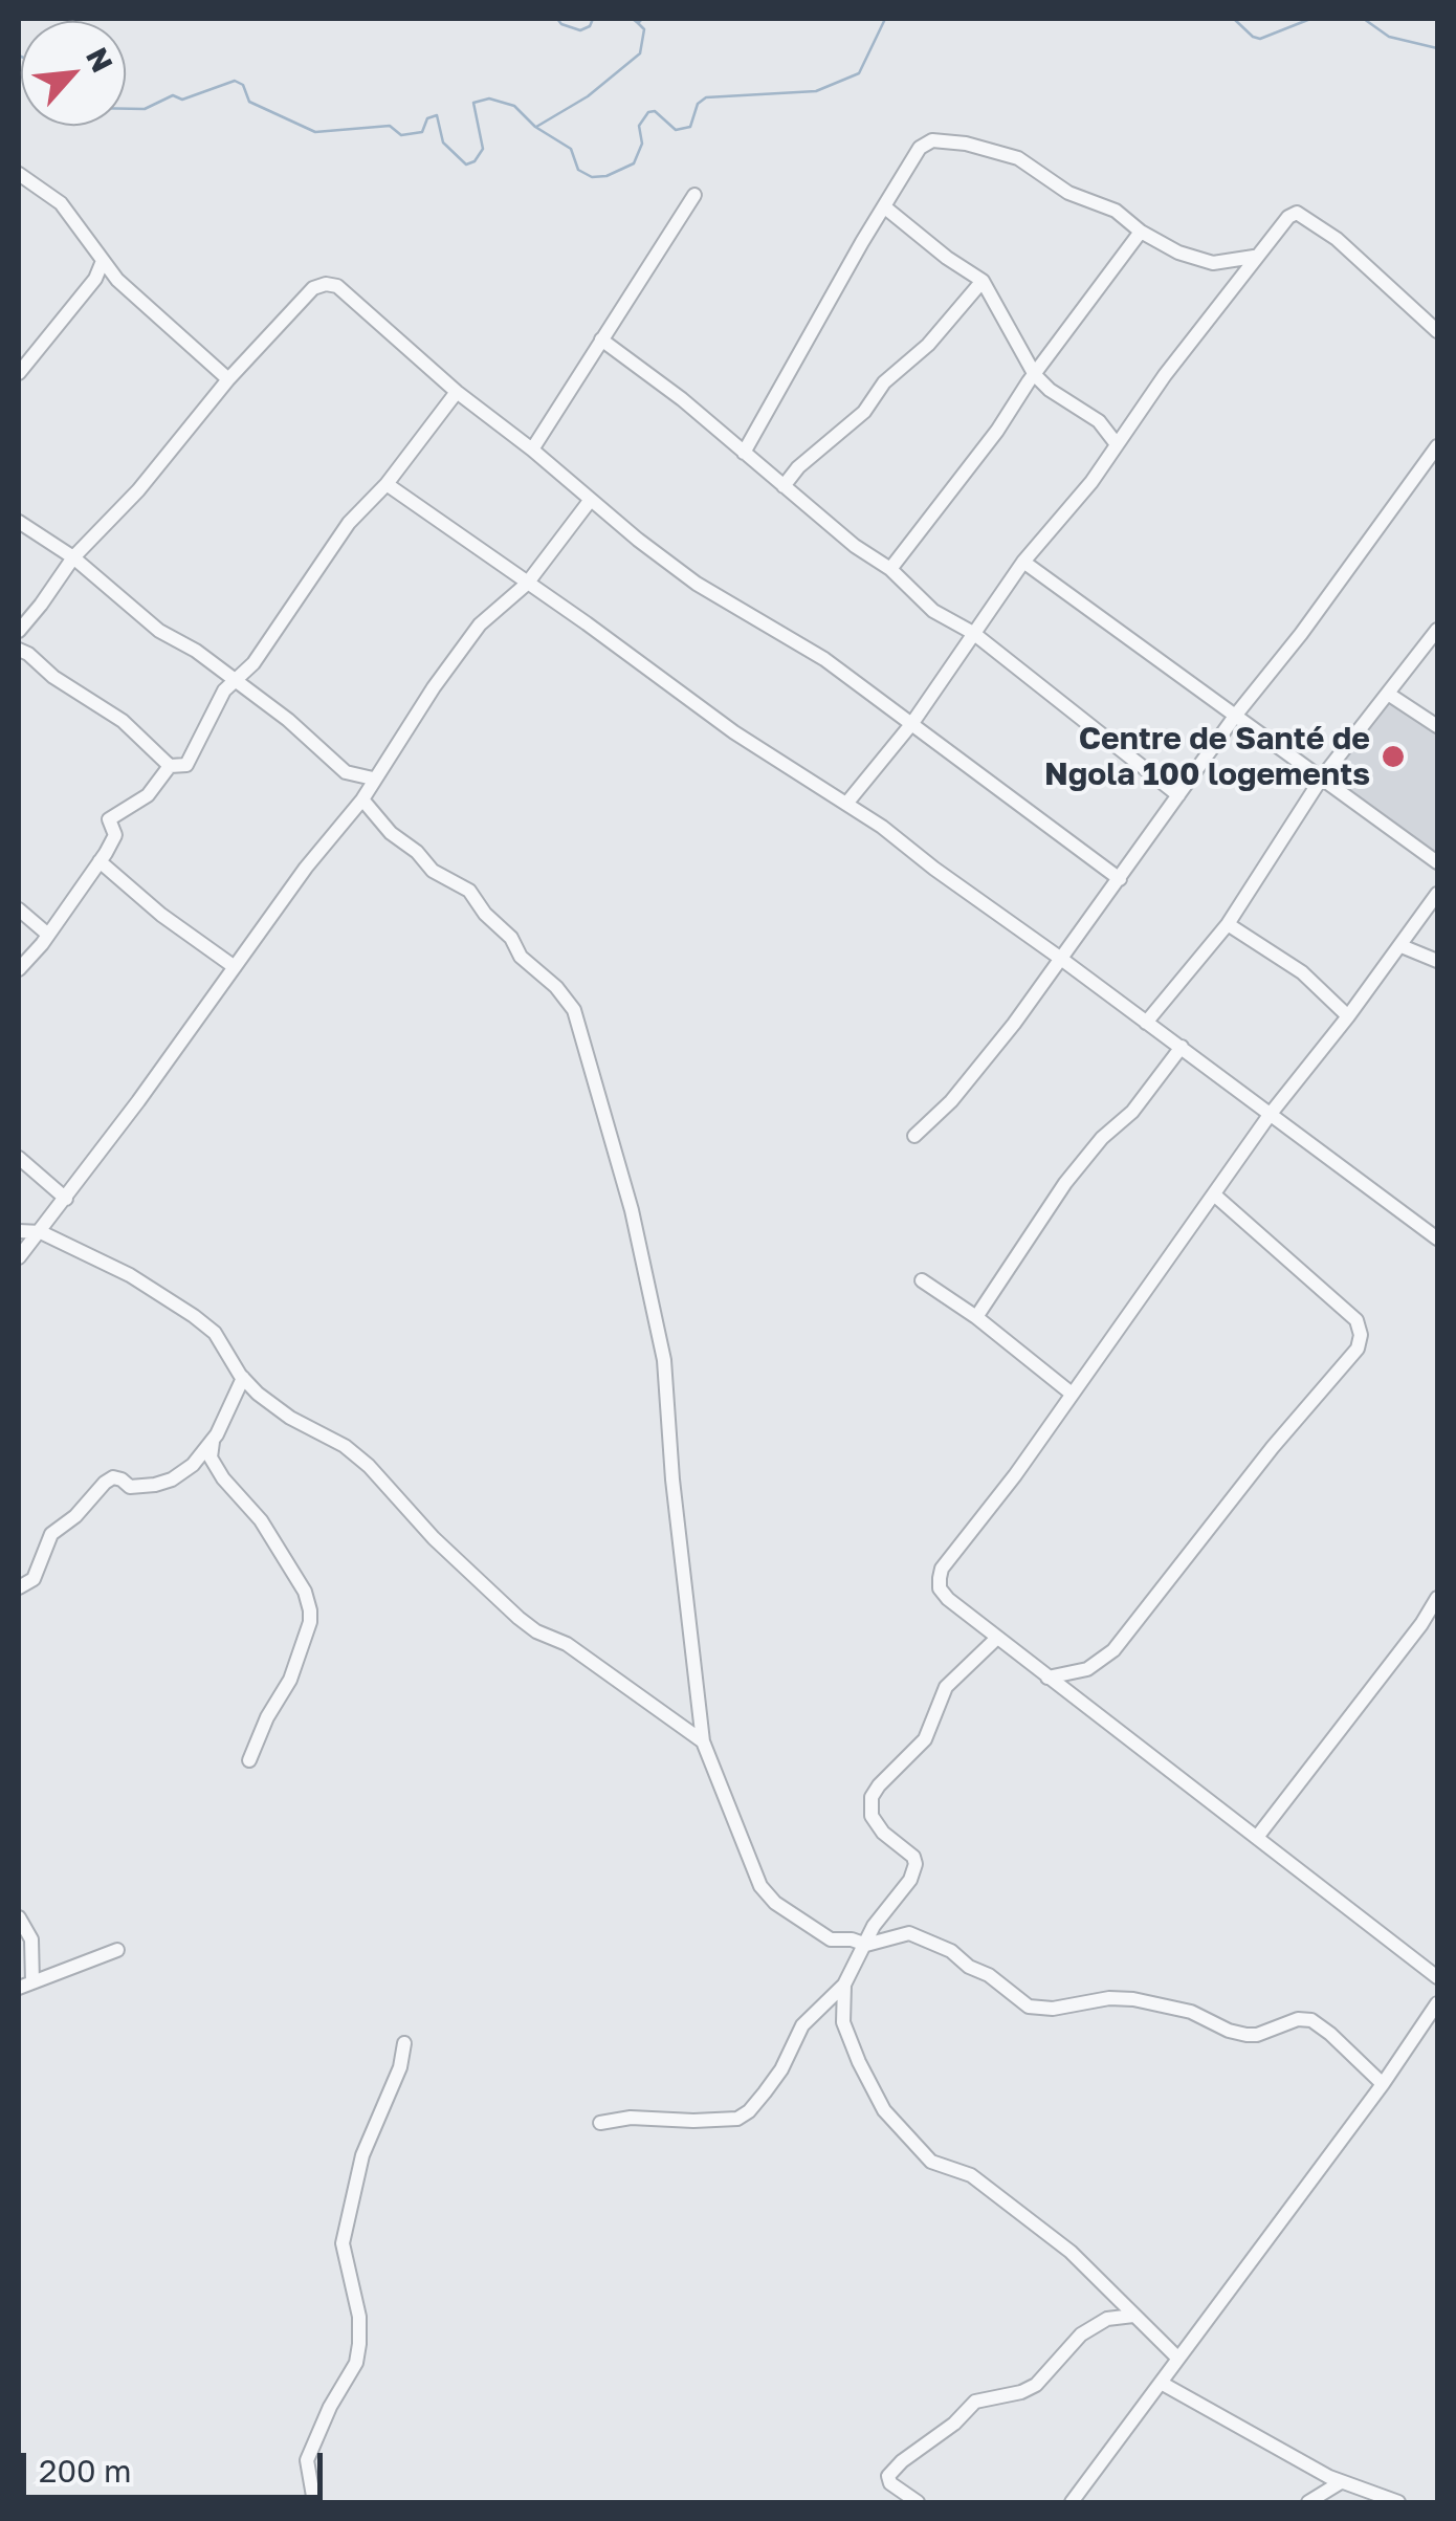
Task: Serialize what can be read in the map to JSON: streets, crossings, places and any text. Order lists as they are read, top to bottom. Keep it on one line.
{"places":["Centre de Santé de Ngola 100 logements"],"scale_bar":"200 m","north":"top right"}
